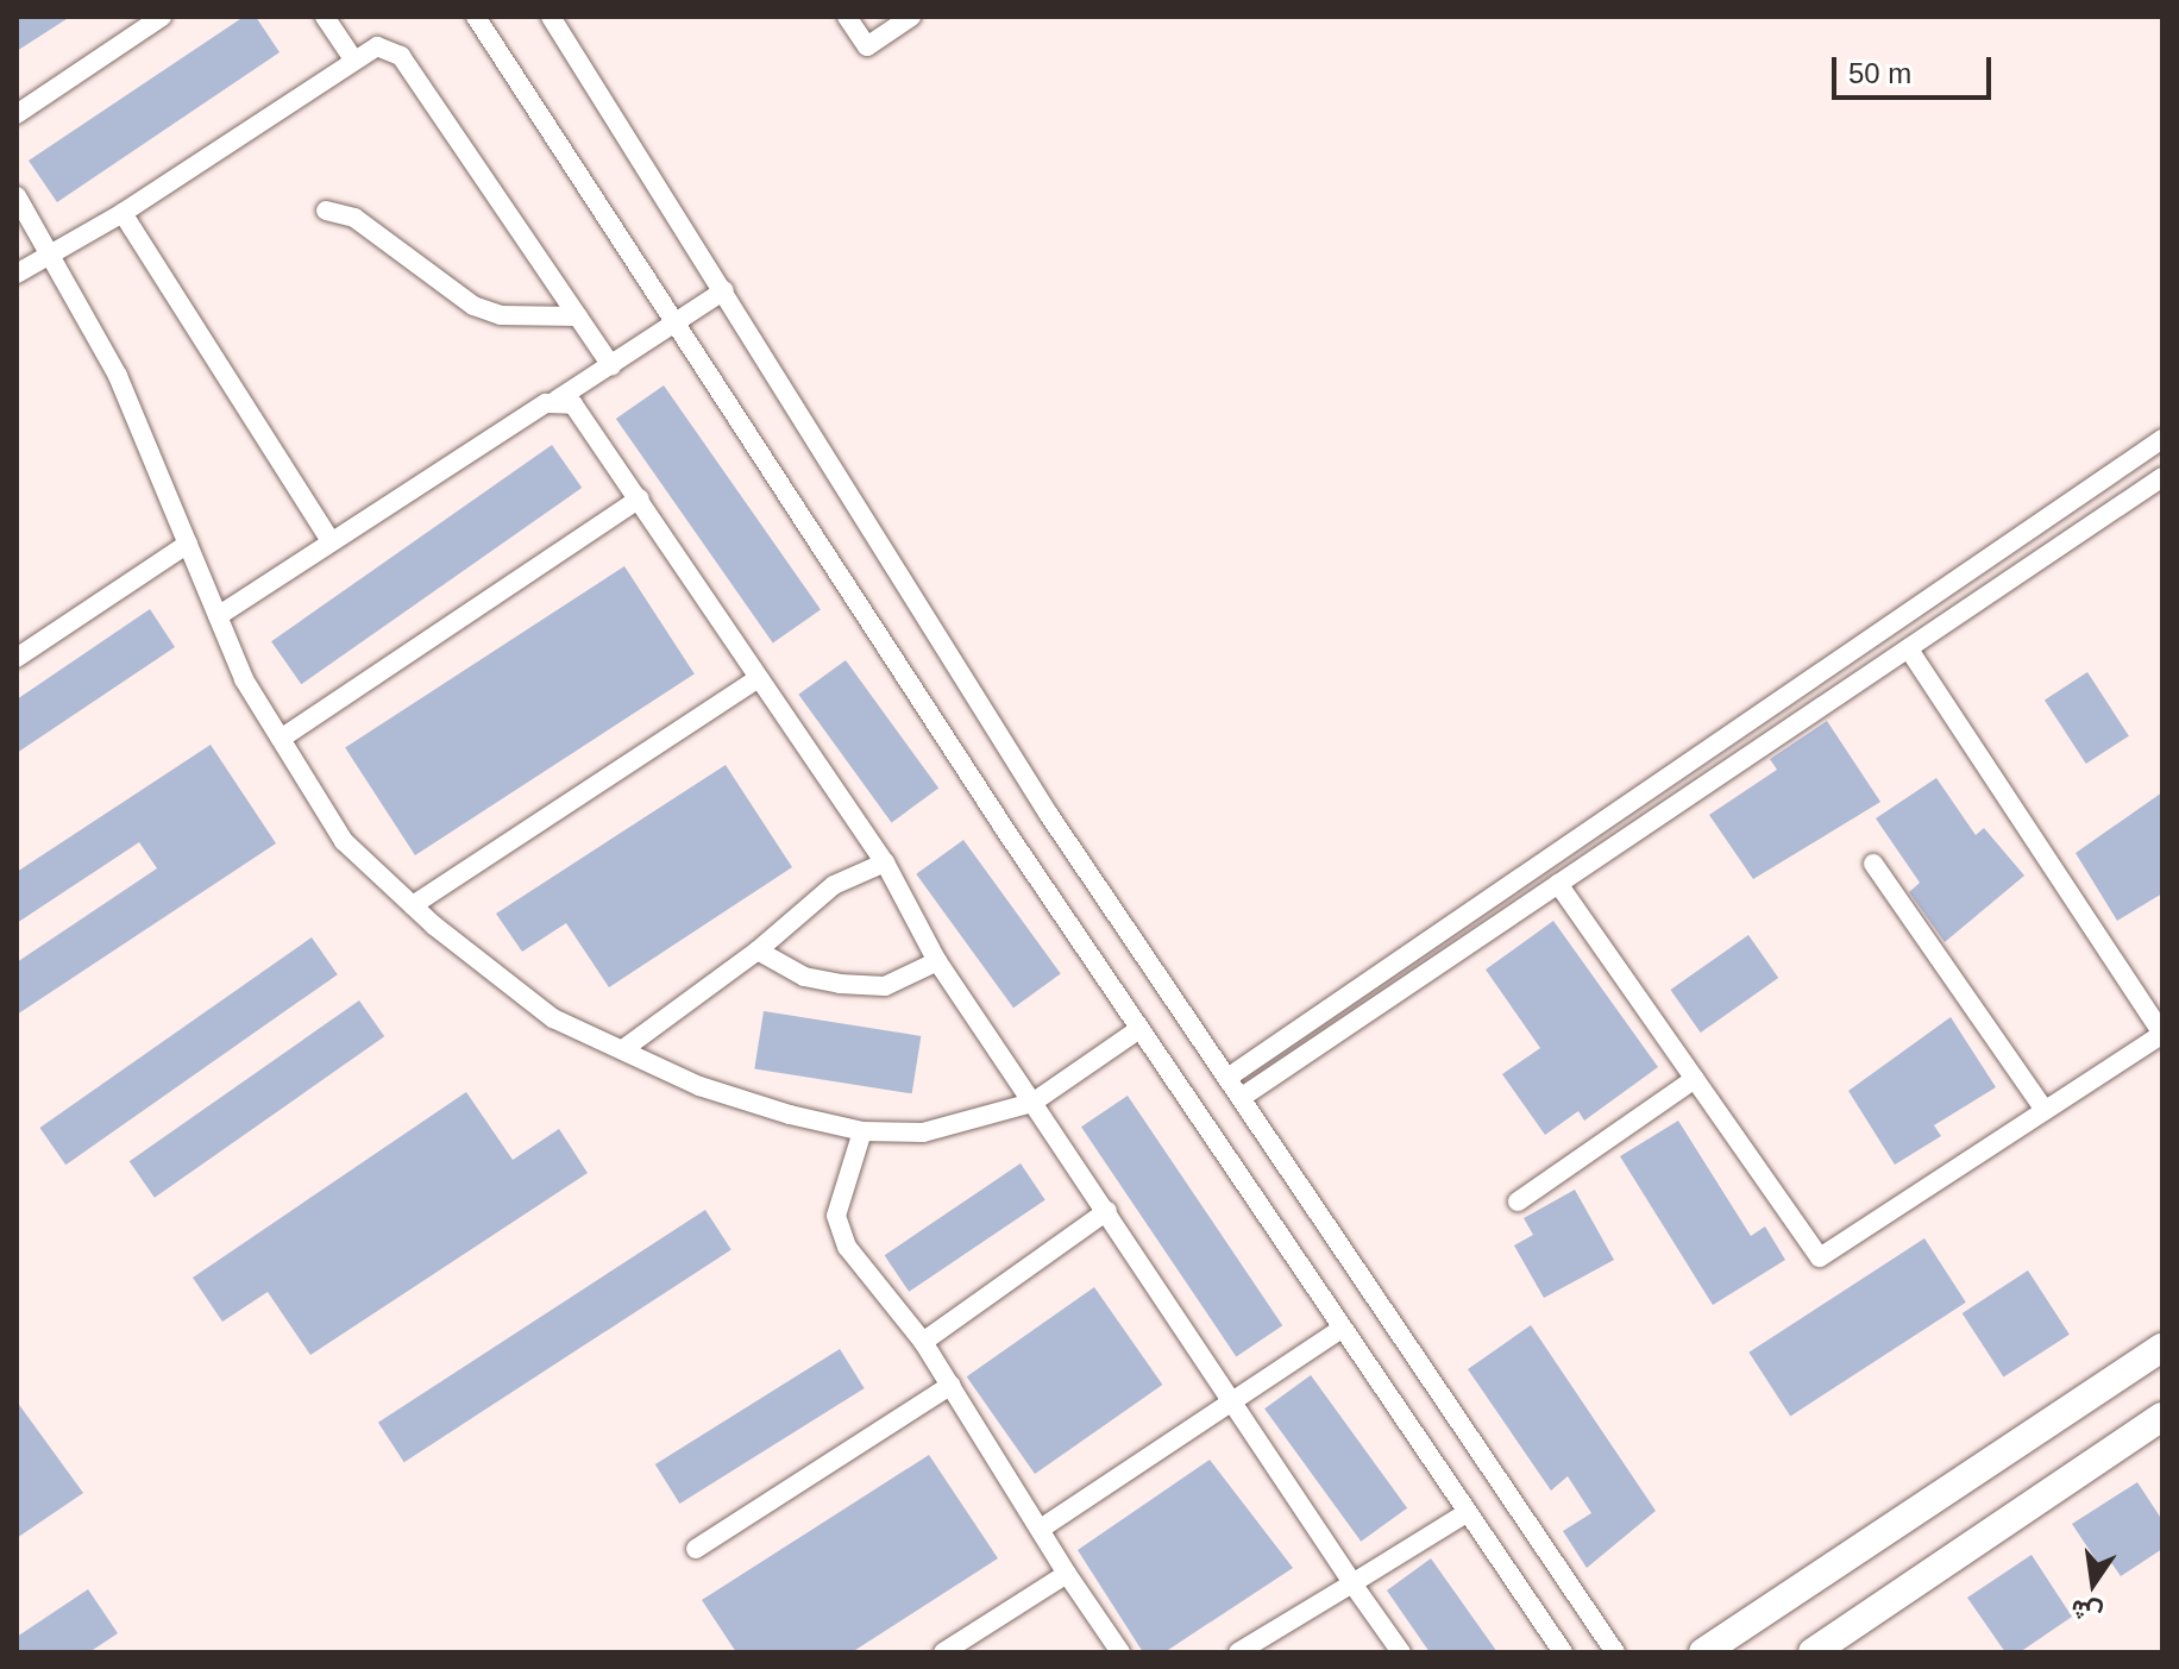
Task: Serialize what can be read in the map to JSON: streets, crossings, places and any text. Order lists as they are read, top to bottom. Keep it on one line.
{"scale_bar":"50 m","north":"bottom"}
